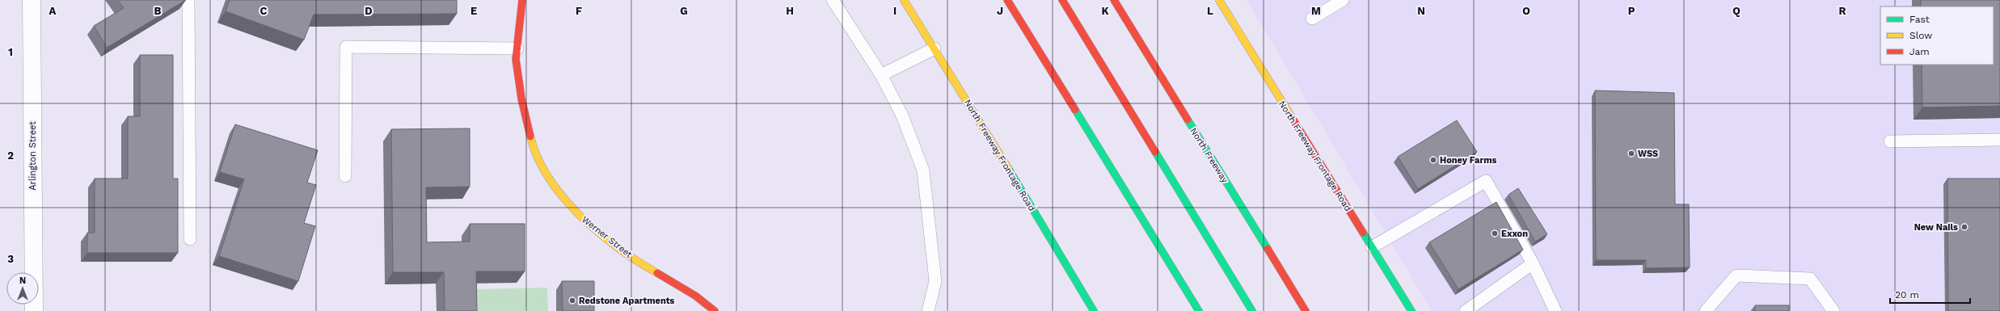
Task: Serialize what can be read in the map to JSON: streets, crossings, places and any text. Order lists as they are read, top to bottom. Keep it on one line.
{"streets":{"main road":["North Freeway Frontage Road","North Freeway","Werner Street"],"street":["Arlington Street"]},"places":["WSS","Honey Farms","New Nails","Exxon","Redstone Apartments"],"legend":["Fast","Slow","Jam"],"scale_bar":"20 m","north":"top","grid":{"columns":["A","B","C","D","E","F","G","H","I","J","K","L","M","N","O","P","Q","R"],"rows":["1","2","3"]}}
